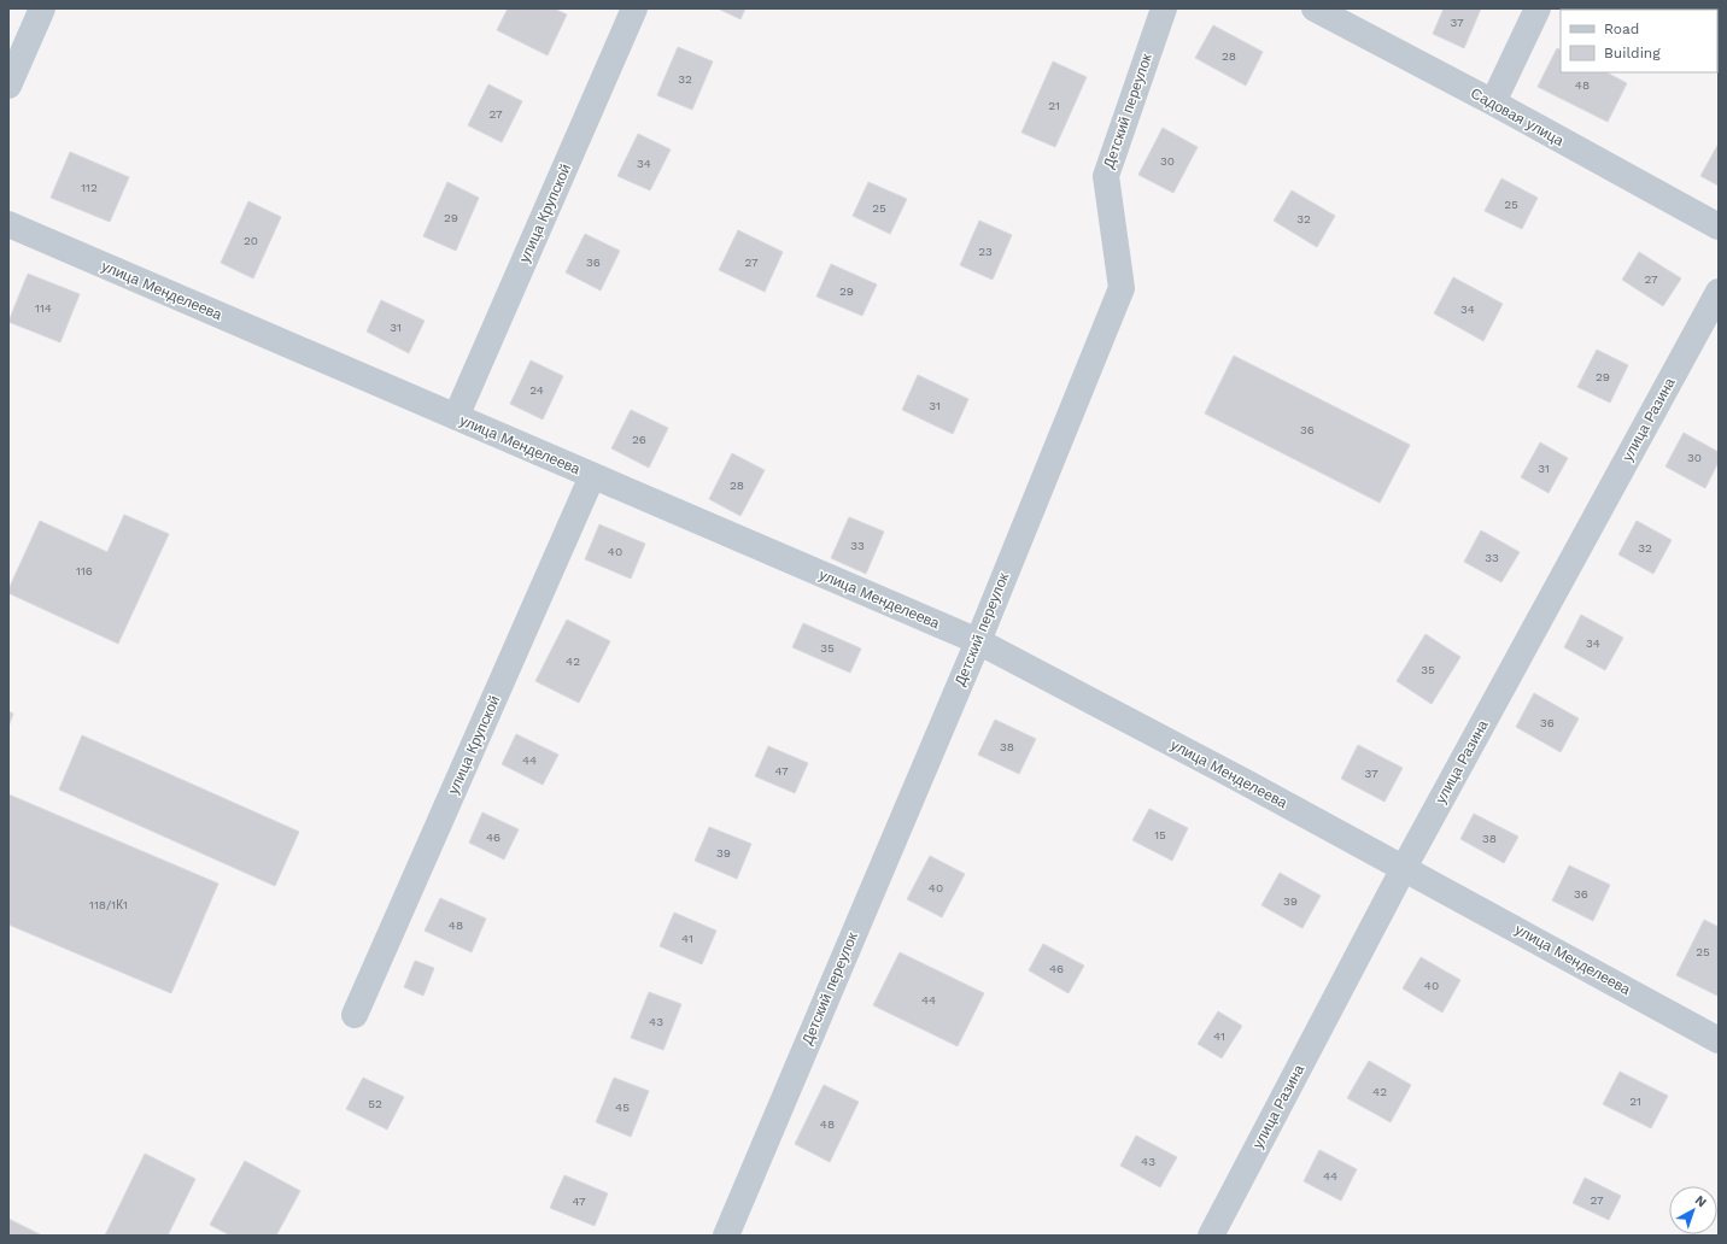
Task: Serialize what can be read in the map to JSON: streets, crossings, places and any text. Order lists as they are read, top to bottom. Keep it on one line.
{"streets":{"street":["Детский переулок","Садовая улица","улица Крупской","улица Менделеева","улица Разина"]},"crossings":[["Детский переулок","улица Менделеева"],["улица Крупской","улица Менделеева"],["улица Менделеева","улица Разина"]],"house_numbers":["37","28","32","48","21","27","30","34","112","25","25","29","32","20","23","36","27","27","29","114","34","31","29","24","31","36","26","30","31","28","33","32","40","33","116","34","35","42","35","36","38","44","47","37","15","46","38","39","40","36","39","118/1К1","48","41","25","46","40","44","43","41","42","21","52","45","48","43","44","27","47"],"legend":["Road","Building"],"north":"top right"}
